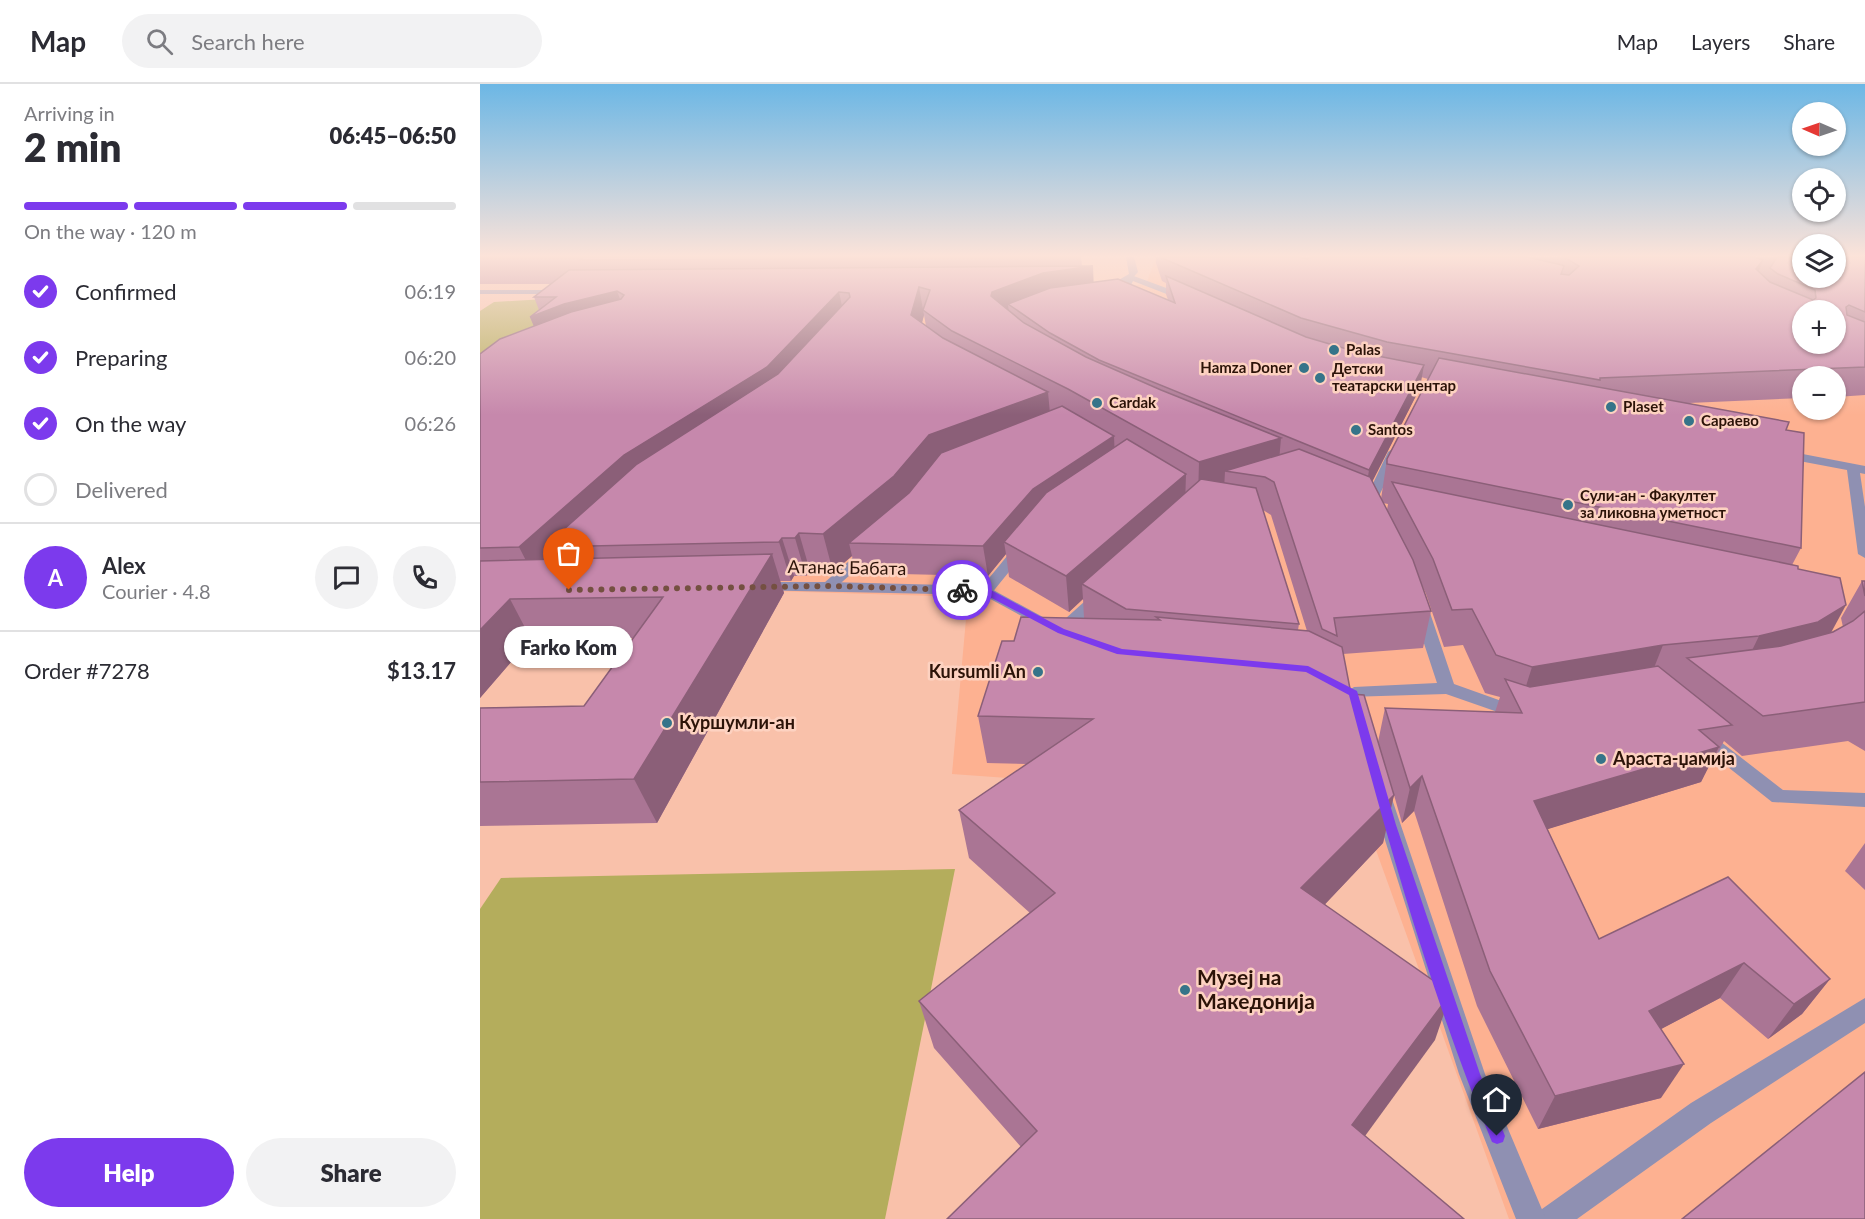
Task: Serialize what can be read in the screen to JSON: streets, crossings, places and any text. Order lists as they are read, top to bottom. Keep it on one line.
{"streets":{"street":["Атанас Бабата"]},"places":["Palas","Hamza Doner","Детски театарски центар","Cardak","Plaset","Сараево","Santos","Сули-ан - Факултет за ликовна уметност","Farko Kom","Kursumli An","Куршумли-ан","Араста-џамија","Музеј на Македонија"],"north":"left","page":{"header":"Map","search":"Search here","nav":["Map","Layers","Share"],"heading":["2 min","Arriving in","06:45–06:50"],"panel":["Alex","Courier · 4.8","Order #7278","$13.17"],"map_buttons":["+","−"],"bar":"On the way · 120 m","list":[["Confirmed","06:19"],["Preparing","06:20"],["On the way","06:26"],"Delivered"],"round":"A","bubble":"Farko Kom","buttons":["Help","Share"]}}
